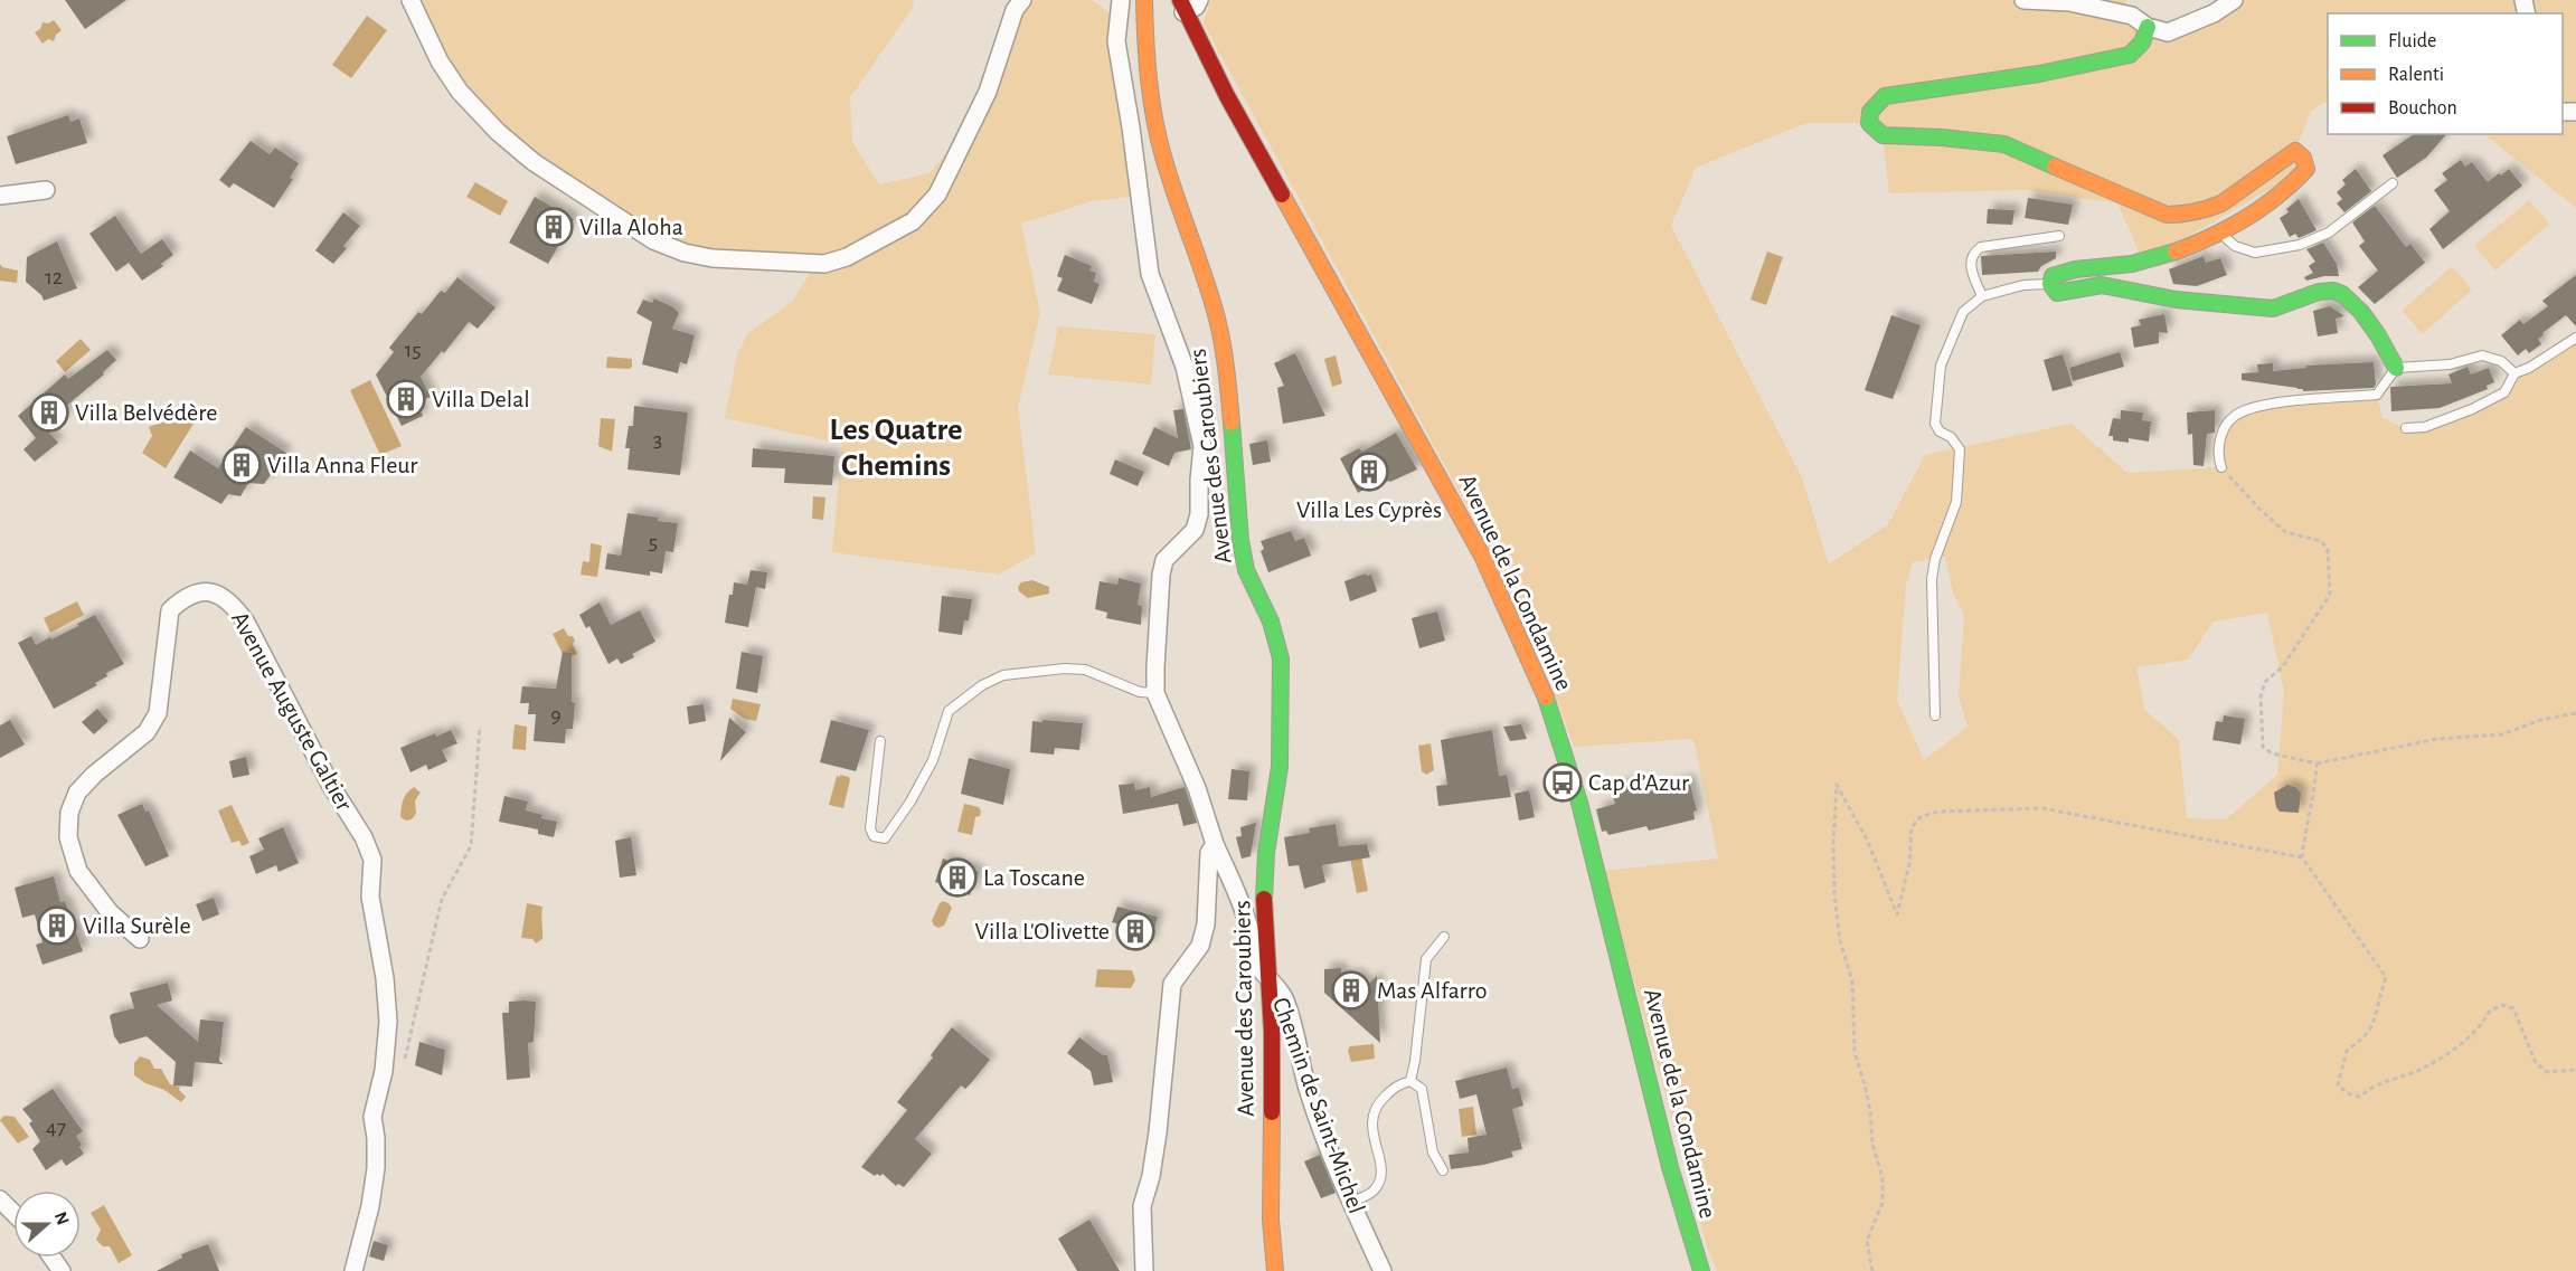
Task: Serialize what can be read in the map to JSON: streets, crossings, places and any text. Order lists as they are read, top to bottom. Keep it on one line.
{"streets":{"street":["Avenue des Caroubiers","Avenue de la Condamine","Avenue Auguste Galtier","Chemin de Saint-Michel"]},"crossings":[["Avenue des Caroubiers","Chemin de Saint-Michel"]],"districts":["Les Quatre Chemins"],"places":{"building":["Villa Aloha","Villa Delal","Villa Belvédère","Villa Anna Fleur","Villa Les Cyprès","La Toscane","Villa Surèle","Villa L'Olivette","Mas Alfarro"],"bus stop":["Cap d’Azur"]},"house_numbers":["12","15","3","5","9","47"],"legend":["Fluide","Ralenti","Bouchon"],"north":"right"}
